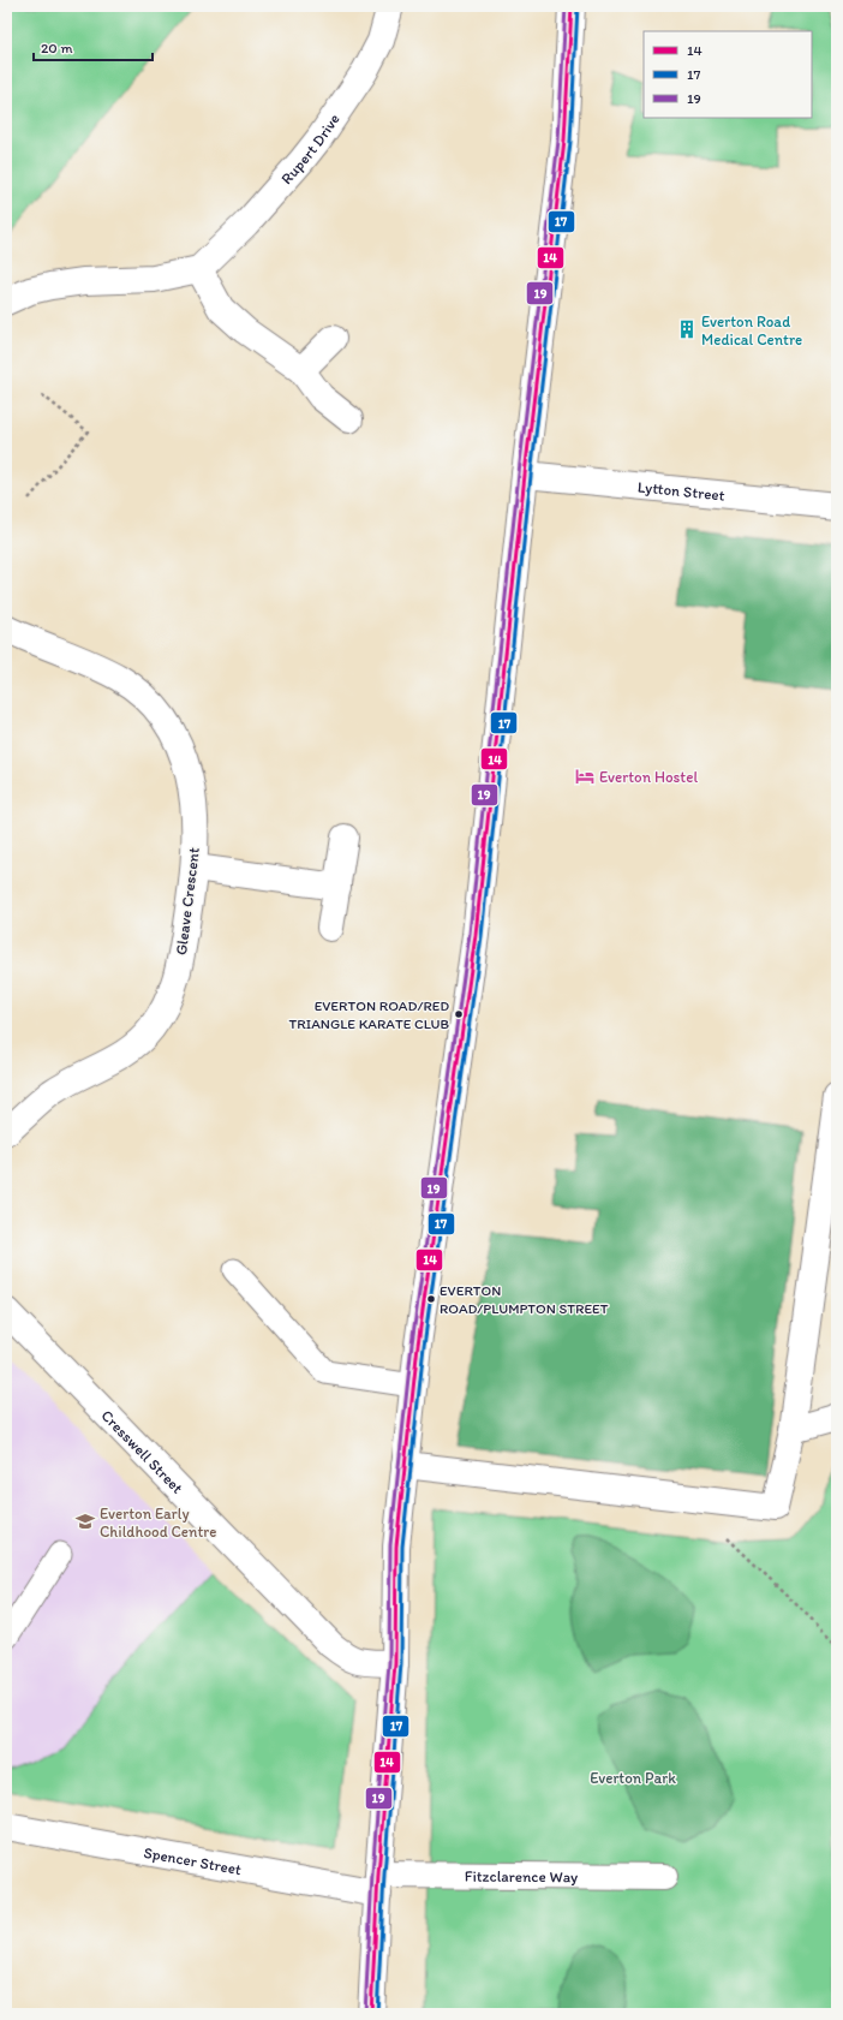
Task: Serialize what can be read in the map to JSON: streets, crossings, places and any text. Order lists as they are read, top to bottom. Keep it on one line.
{"streets":{"street":["Rupert Drive","Lytton Street","Gleave Crescent","Cresswell Street","Spencer Street","Fitzclarence Way"]},"crossings":[["Spencer Street","Fitzclarence Way"]],"parks":["Everton Park"],"places":{"building":["Everton Road Medical Centre"],"hotel":["Everton Hostel"],"other":["EVERTON ROAD/RED TRIANGLE KARATE CLUB","EVERTON ROAD/PLUMPTON STREET"],"school or university":["Everton Early Childhood Centre"]},"lines":["transit line 14","transit line 17","transit line 19"],"legend":["14","17","19"],"scale_bar":"20 m"}
